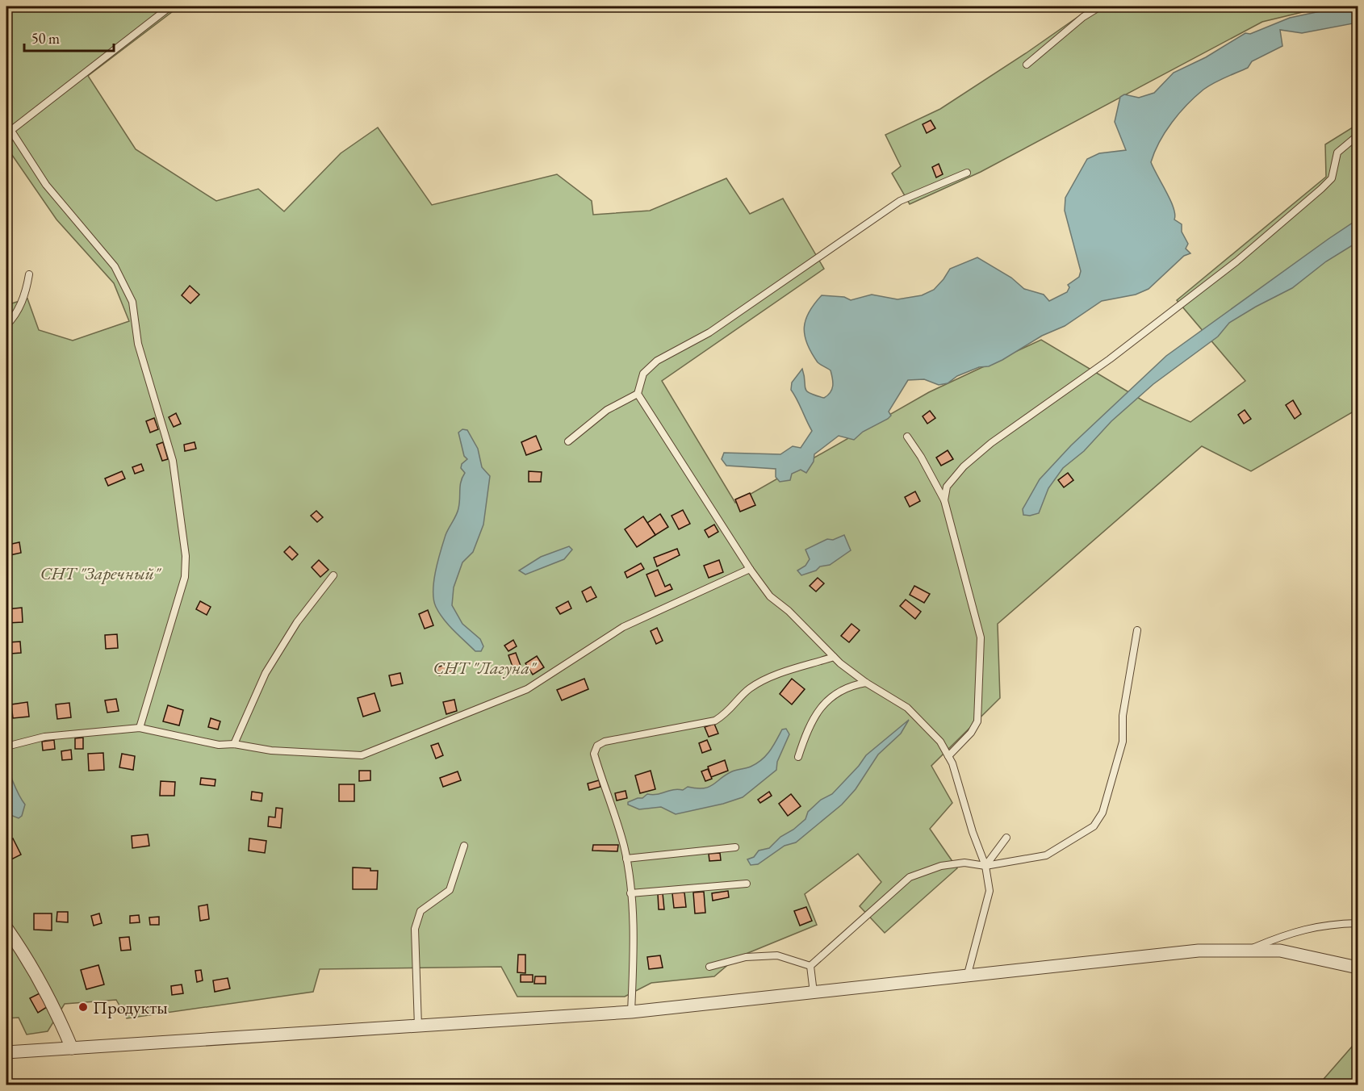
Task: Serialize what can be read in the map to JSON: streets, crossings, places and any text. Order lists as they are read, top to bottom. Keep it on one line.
{"parks":["СНТ \"Заречный\"","СНТ \"Лагуна\""],"places":["Продукты"],"scale_bar":"50 m"}
